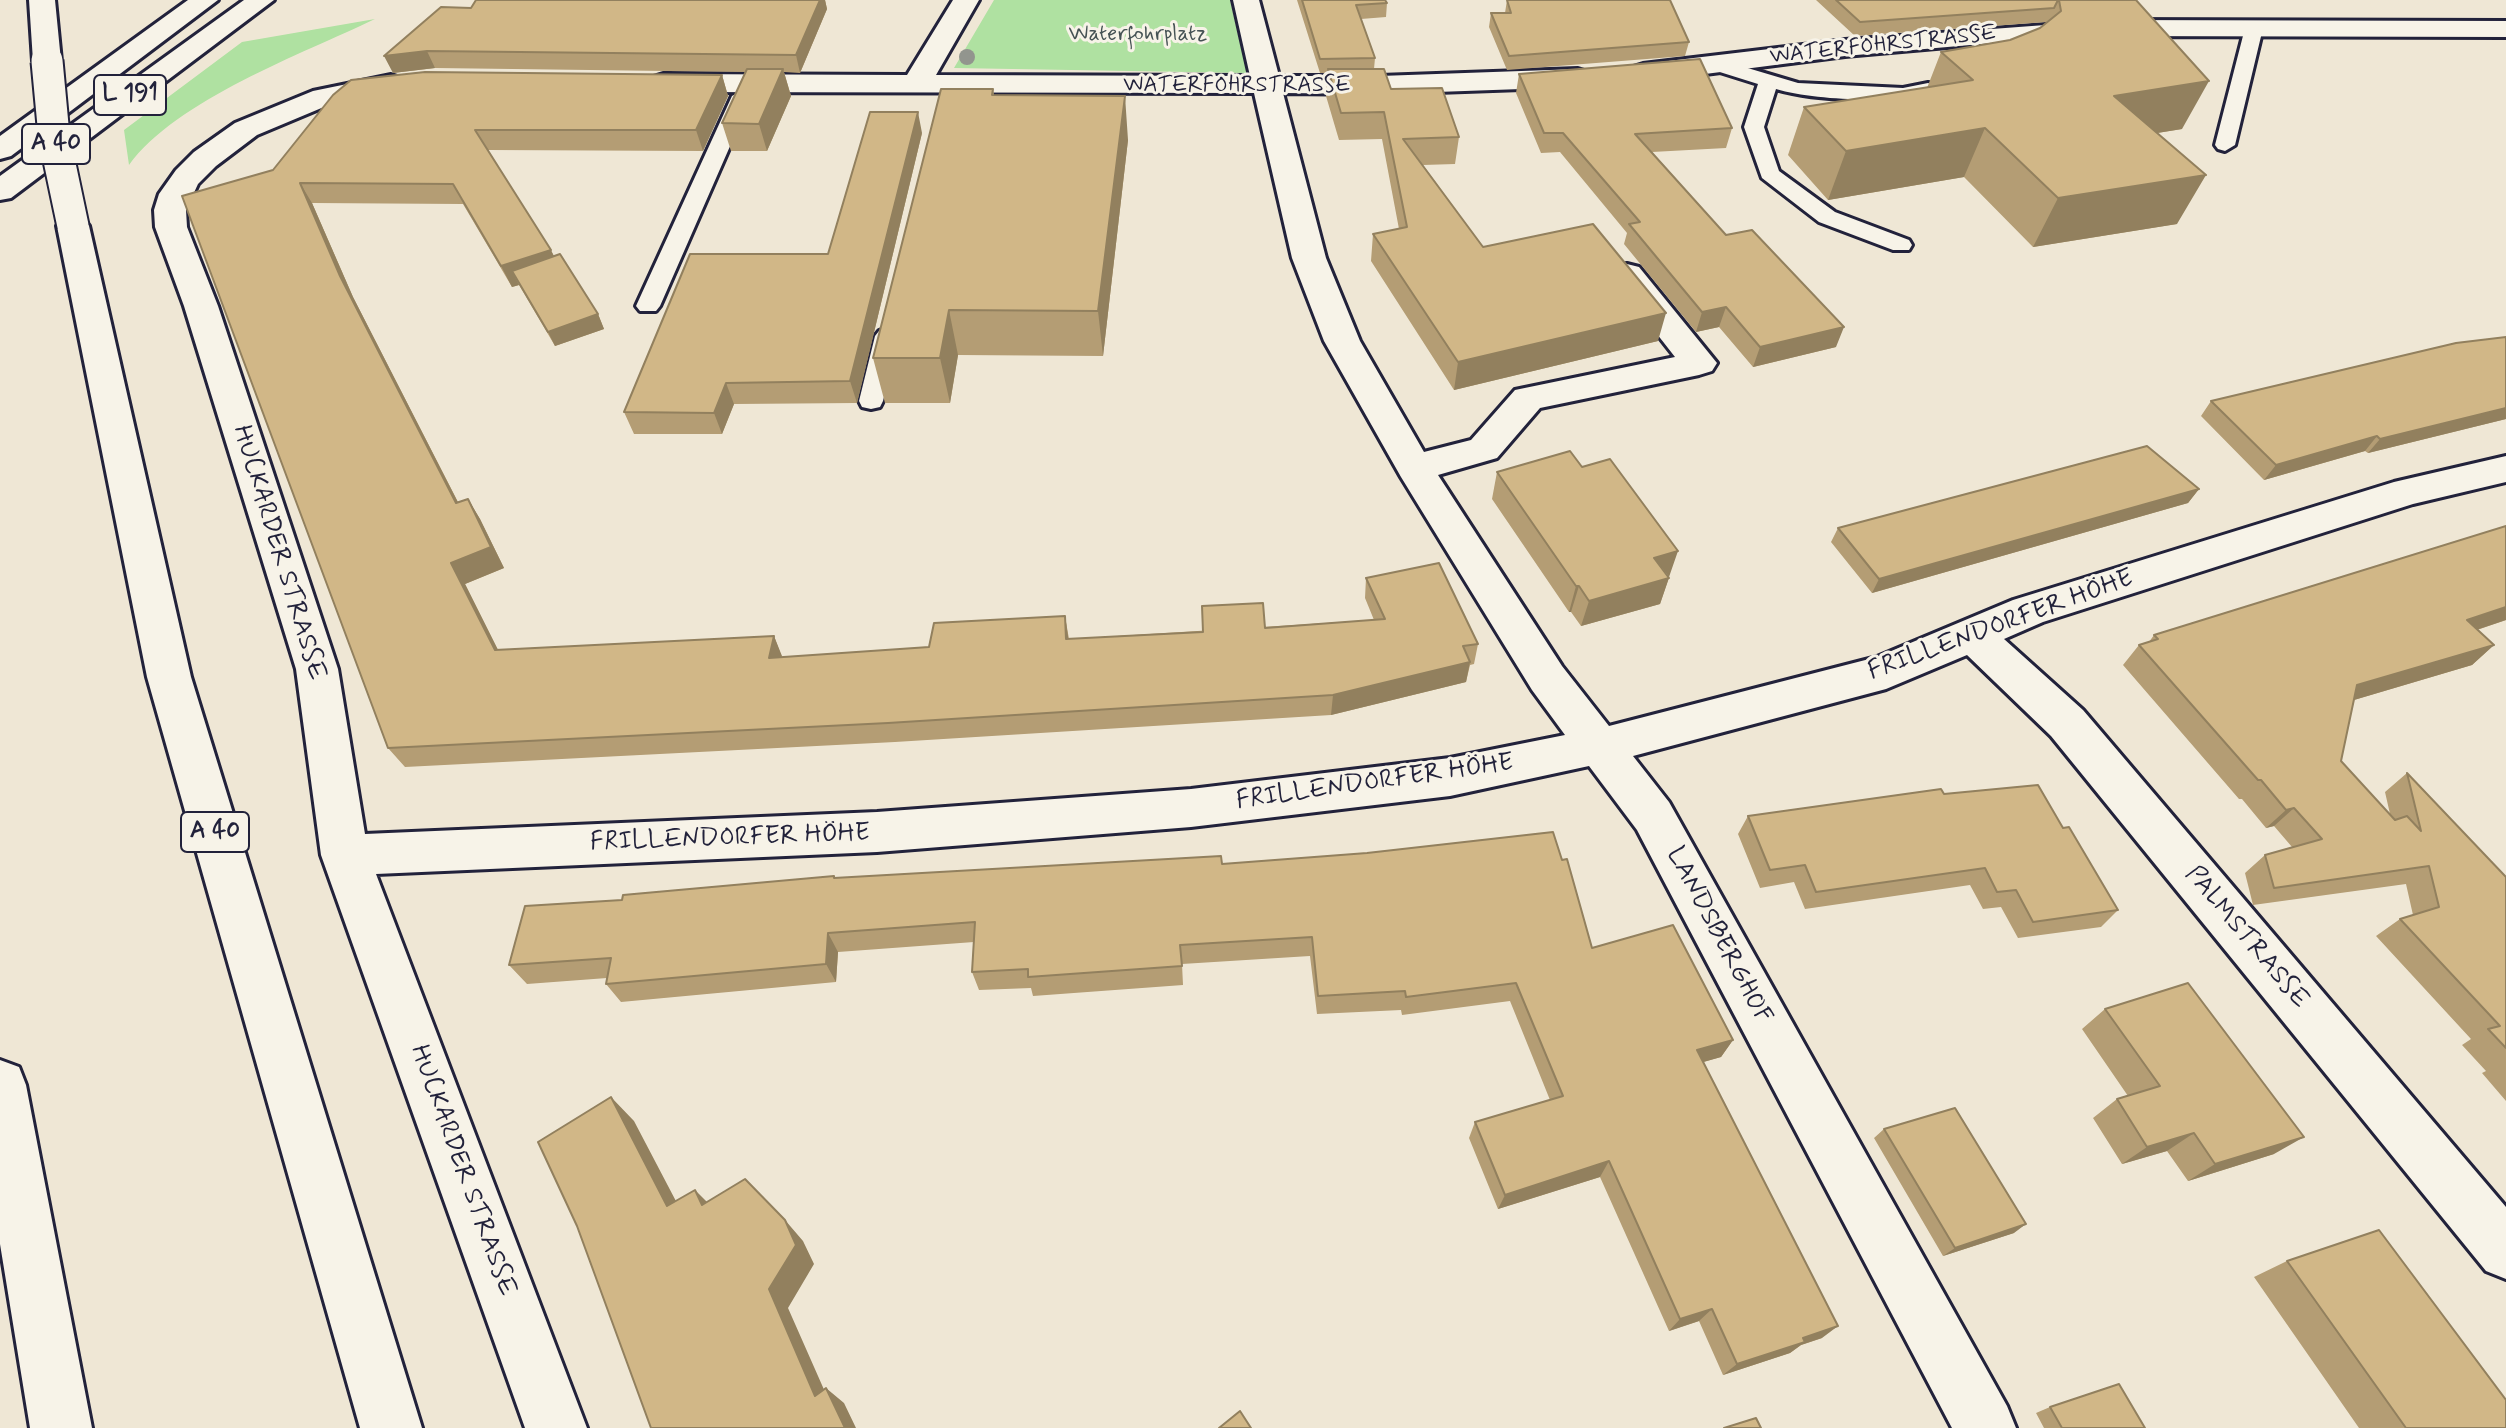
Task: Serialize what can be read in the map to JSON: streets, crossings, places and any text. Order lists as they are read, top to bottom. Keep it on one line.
{"streets":{"main road":["WATERFOHRSTRASSE","L 191","A 40","HUCKARDER STRASSE","FRILLENDORFER HÖHE","LANDSBERGHOF","PALMSTRASSE"]},"crossings":[["WATERFOHRSTRASSE","LANDSBERGHOF"],["HUCKARDER STRASSE","FRILLENDORFER HÖHE"],["FRILLENDORFER HÖHE","LANDSBERGHOF"],["FRILLENDORFER HÖHE","PALMSTRASSE"]],"parks":["Waterfohrplatz"]}
